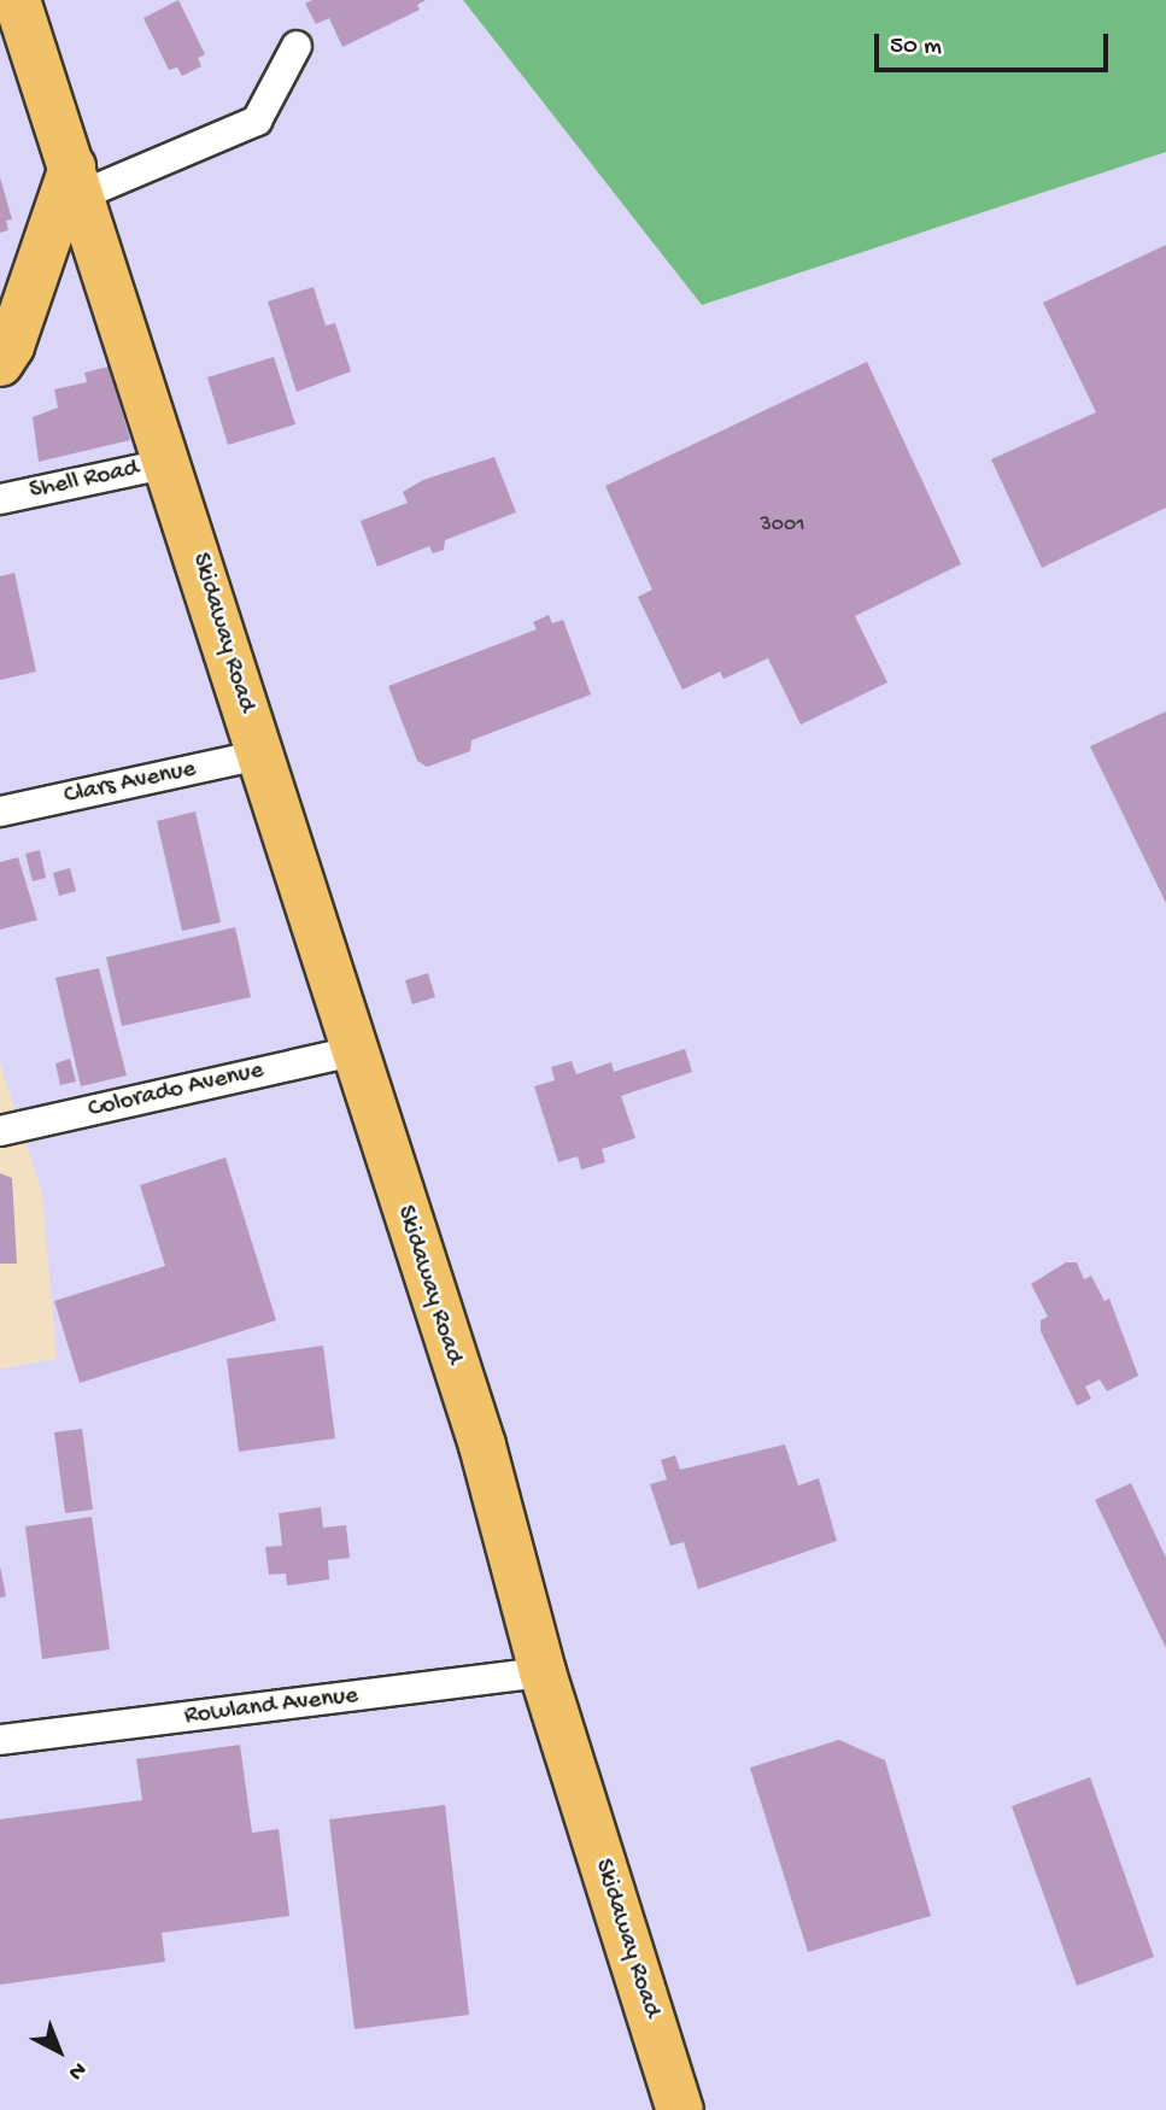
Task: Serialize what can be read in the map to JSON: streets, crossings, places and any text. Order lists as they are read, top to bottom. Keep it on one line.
{"streets":{"main road":["Skidaway Road"],"street":["Shell Road","Clars Avenue","Colorado Avenue","Rowland Avenue"]},"crossings":[["Shell Road","Skidaway Road"],["Skidaway Road","Clars Avenue"],["Skidaway Road","Colorado Avenue"],["Skidaway Road","Rowland Avenue"]],"house_numbers":["3001"],"scale_bar":"50 m","north":"bottom right"}
